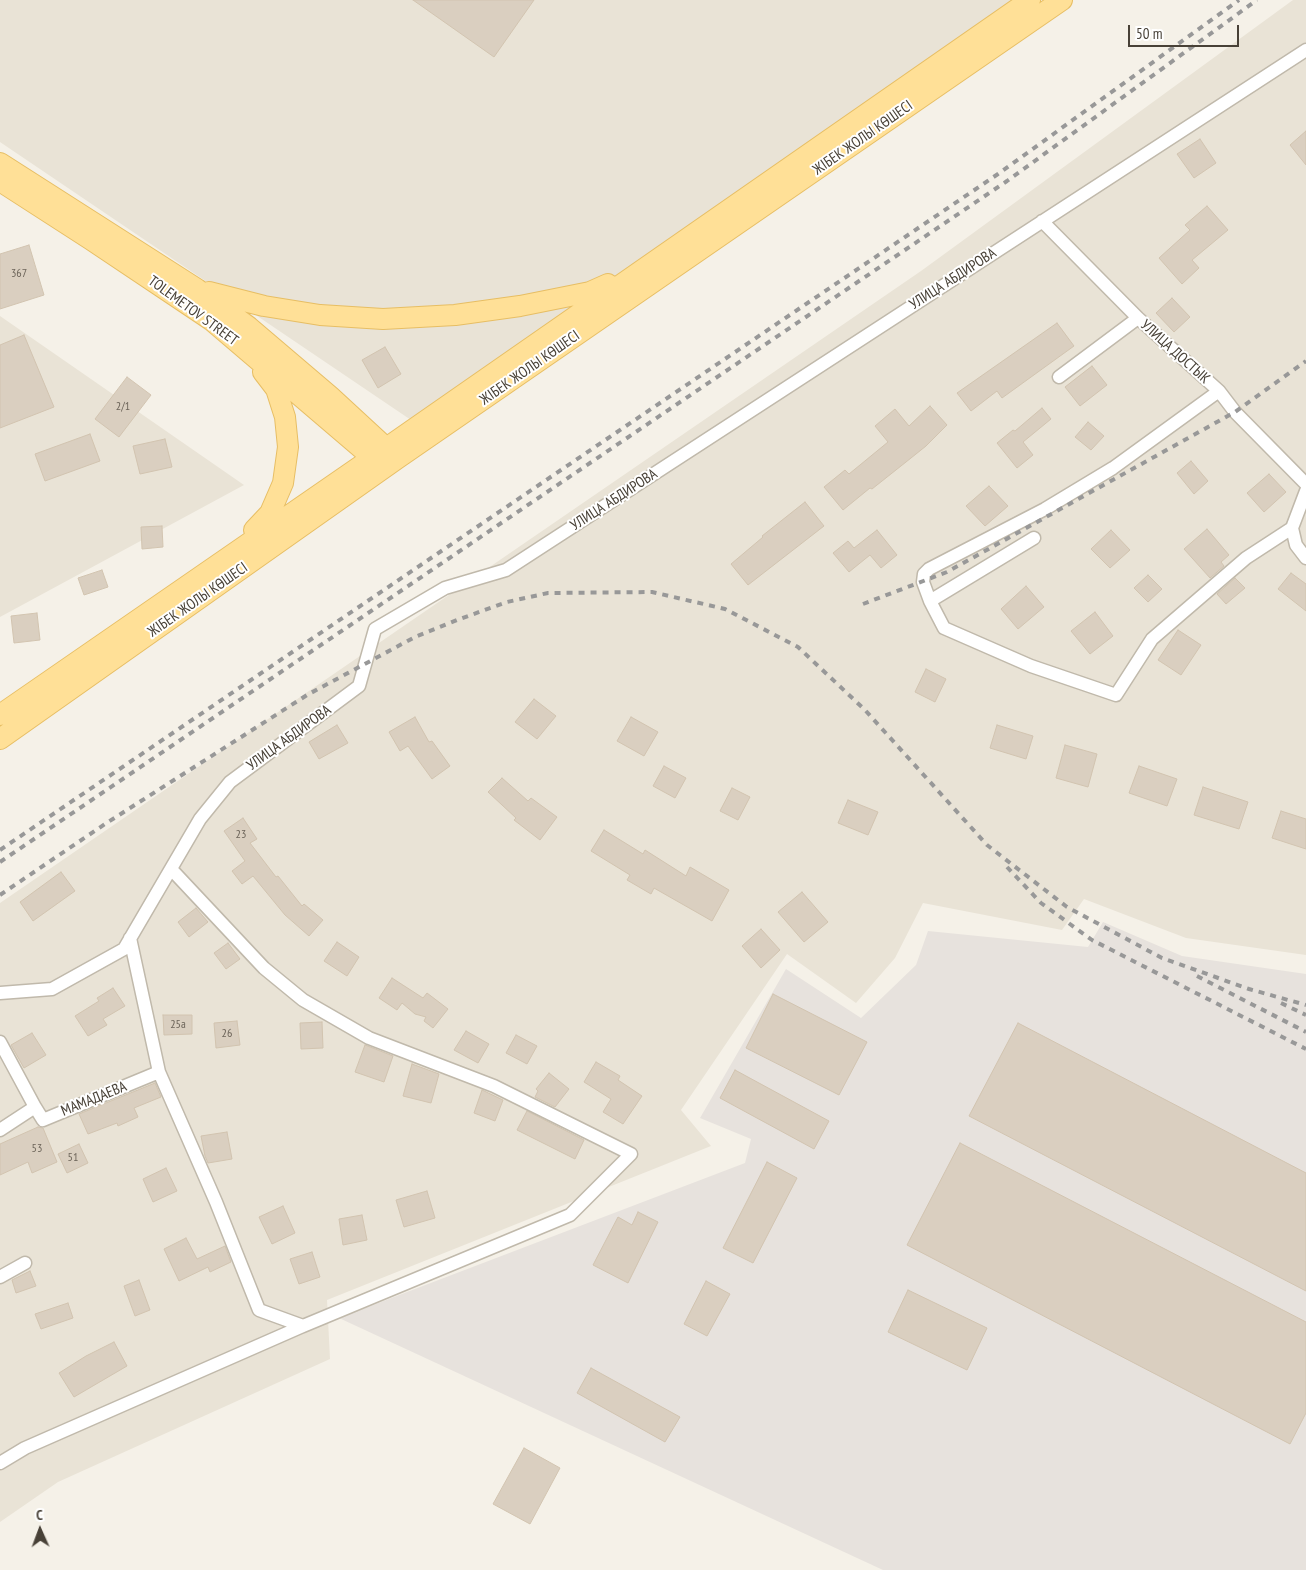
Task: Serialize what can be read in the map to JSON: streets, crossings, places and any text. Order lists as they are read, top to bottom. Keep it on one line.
{"streets":{"main road":["ЖІБЕК ЖОЛЫ КӨШЕСІ","TOLEMETOV STREET"],"street":["УЛИЦА АБДИРОВА","УЛИЦА ДОСТЫК","МАМАДАЕВА"]},"crossings":[["ЖІБЕК ЖОЛЫ КӨШЕСІ","TOLEMETOV STREET"],["УЛИЦА АБДИРОВА","УЛИЦА ДОСТЫК"]],"house_numbers":["367","2/1","23","25а","26","53","51"],"scale_bar":"50 m","north":"top"}
